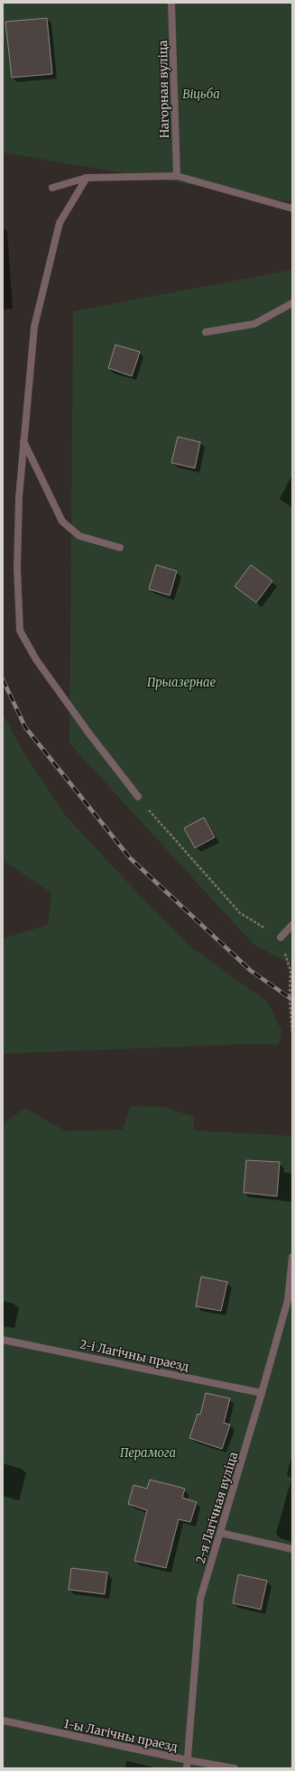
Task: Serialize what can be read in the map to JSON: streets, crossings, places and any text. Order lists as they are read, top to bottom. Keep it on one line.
{"streets":{"street":["Нагорная вуліца","2-і Лагічны праезд","2-я Лагічная вуліца","1-ы Лагічны праезд"]},"crossings":[["2-і Лагічны праезд","2-я Лагічная вуліца"],["2-я Лагічная вуліца","1-ы Лагічны праезд"]],"parks":["Віцьба","Прыазернае","Перамога"]}
